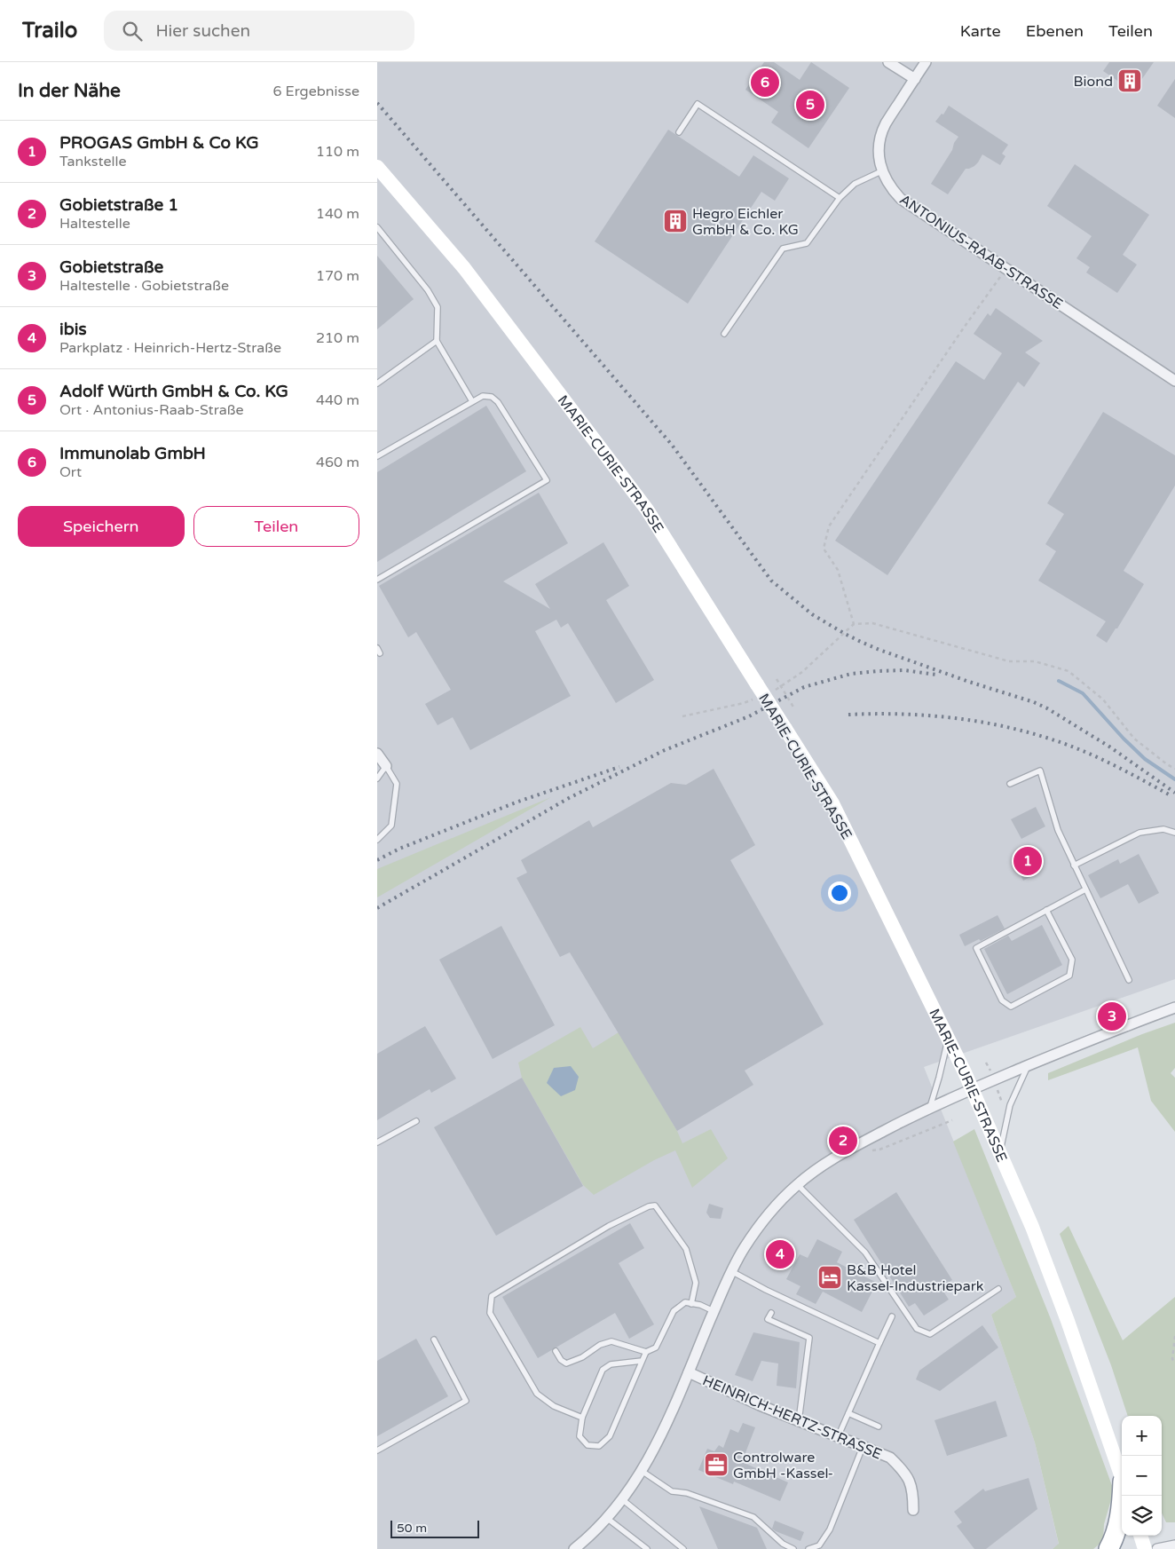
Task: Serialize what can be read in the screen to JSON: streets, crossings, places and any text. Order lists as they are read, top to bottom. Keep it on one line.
{"streets":{"main road":["MARIE-CURIE-STRASSE"],"street":["ANTONIUS-RAAB-STRASSE","HEINRICH-HERTZ-STRASSE"]},"crossings":[["MARIE-CURIE-STRASSE","HEINRICH-HERTZ-STRASSE"]],"places":{"building":["Biond","Hegro Eichler GmbH & Co. KG"],"hotel":["B&B Hotel Kassel-Industriepark"],"office":["Controlware GmbH -Kassel-"]},"scale_bar":"50 m","page":{"header":"Trailo","search":"Hier suchen","nav":["Karte","Ebenen","Teilen"],"heading":["In der Nähe","6 Ergebnisse"],"pins":["6","5","1","3","2","4"],"list":[{"mark":"1","name":"PROGAS GmbH & Co KG","note":"Tankstelle","value":"110 m"},{"mark":"2","name":"Gobietstraße 1","note":"Haltestelle","value":"140 m"},{"mark":"3","name":"Gobietstraße","note":"Haltestelle · Gobietstraße","value":"170 m"},{"mark":"4","name":"ibis","note":"Parkplatz · Heinrich-Hertz-Straße","value":"210 m"},{"mark":"5","name":"Adolf Würth GmbH & Co. KG","note":"Ort · Antonius-Raab-Straße","value":"440 m"},{"mark":"6","name":"Immunolab GmbH","note":"Ort","value":"460 m"}],"buttons":["Speichern","Teilen"],"map_buttons":["+","−"],"scale":"50 m"}}
